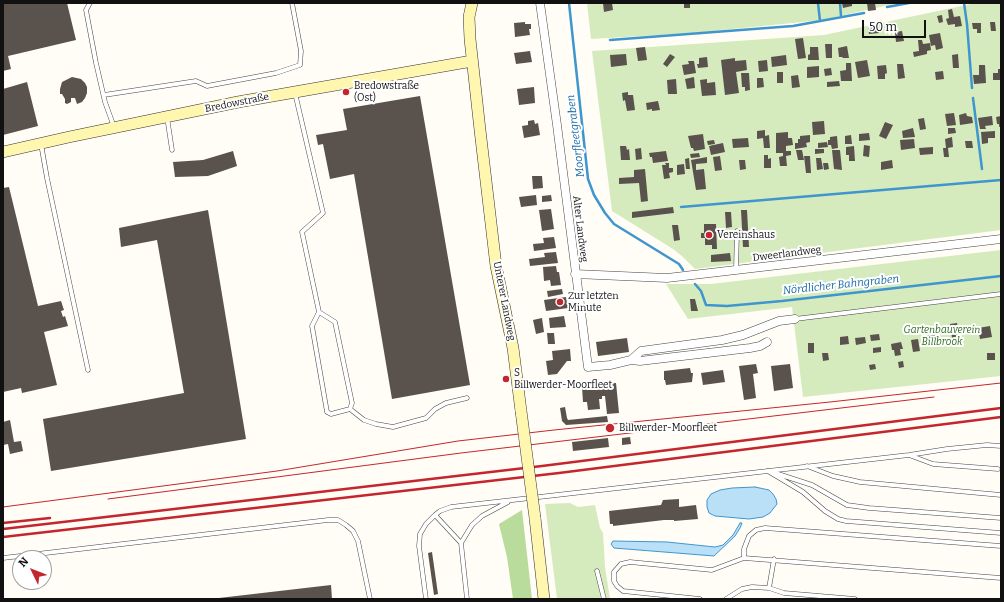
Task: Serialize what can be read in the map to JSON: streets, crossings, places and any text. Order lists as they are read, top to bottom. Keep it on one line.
{"streets":{"main road":["Bredowstraße","Unterer Landweg"],"street":["Alter Landweg","Dweerlandweg"]},"crossings":[["Bredowstraße","Unterer Landweg"],["Alter Landweg","Dweerlandweg"]],"water":["Moorfleetgraben","Nördlicher Bahngraben"],"parks":["Gartenbauverein Billbrook"],"places":["Bredowstraße (Ost)","Vereinshaus","Zur letzten Minute","S Billwerder-Moorfleet","Billwerder-Moorfleet"],"scale_bar":"50 m","north":"top left"}
